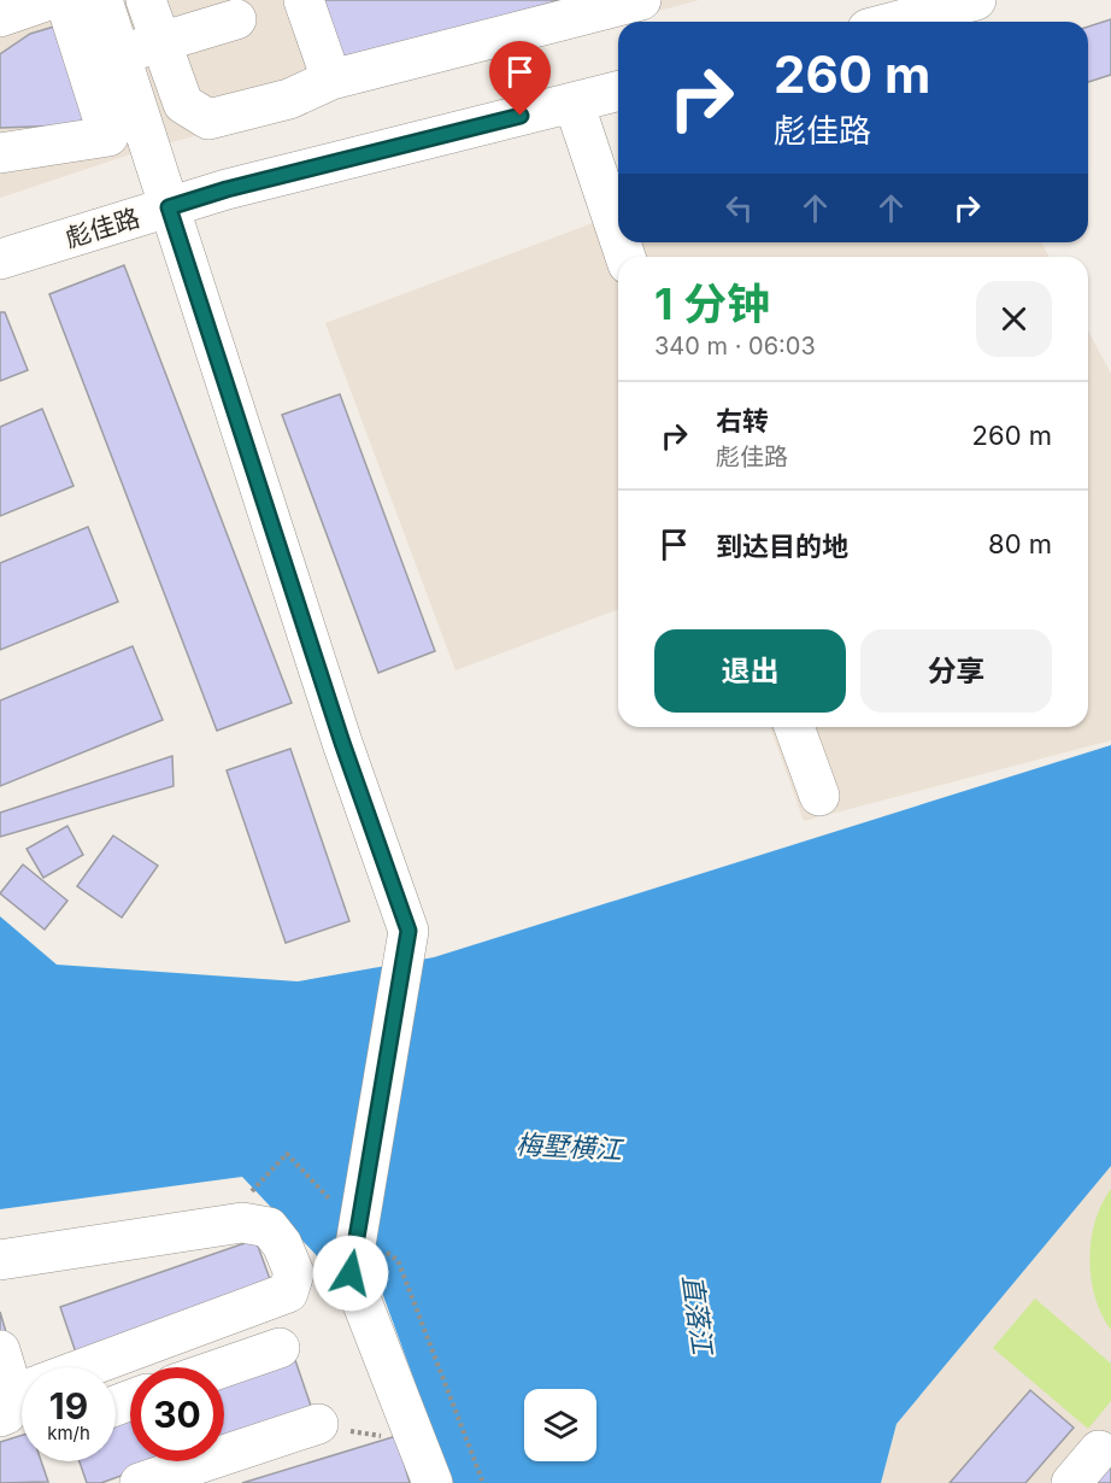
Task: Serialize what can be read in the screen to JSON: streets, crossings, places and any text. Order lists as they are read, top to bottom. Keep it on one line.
{"streets":{"street":["彪佳路"]},"water":["梅墅横江","直落江"],"page":{"turn":["260 m","彪佳路"],"heading":["1 分钟","340 m · 06:03"],"list":[{"name":"右转","note":"彪佳路","value":"260 m"},{"name":"到达目的地","value":"80 m"}],"buttons":["退出","分享"],"speed":"19 km/h","limit":"30"}}
